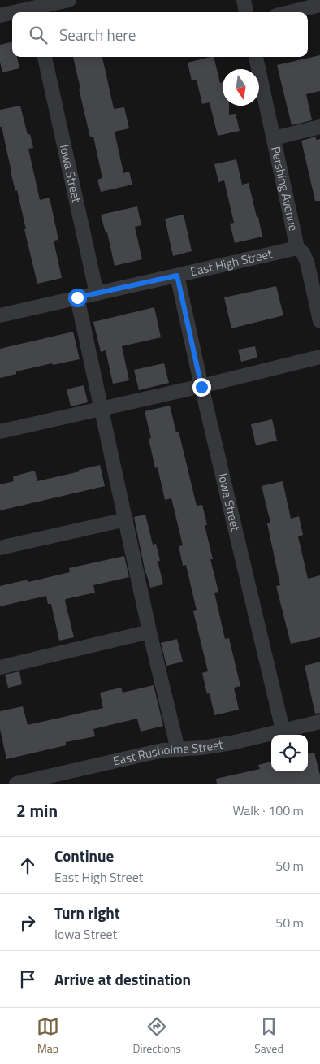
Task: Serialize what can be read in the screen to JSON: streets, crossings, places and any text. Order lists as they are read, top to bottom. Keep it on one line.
{"streets":{"street":["Iowa Street","Pershing Avenue","East High Street","East Rusholme Street"]},"crossings":[["Iowa Street","East High Street"],["Iowa Street","East Rusholme Street"],["Pershing Avenue","East High Street"]],"north":"bottom","page":{"search":"Search here","heading":["2 min","Walk · 100 m"],"list":[["Continue","East High Street","50 m"],["Turn right","Iowa Street","50 m"],"Arrive at destination"],"nav":["Map","Directions","Saved"]}}
